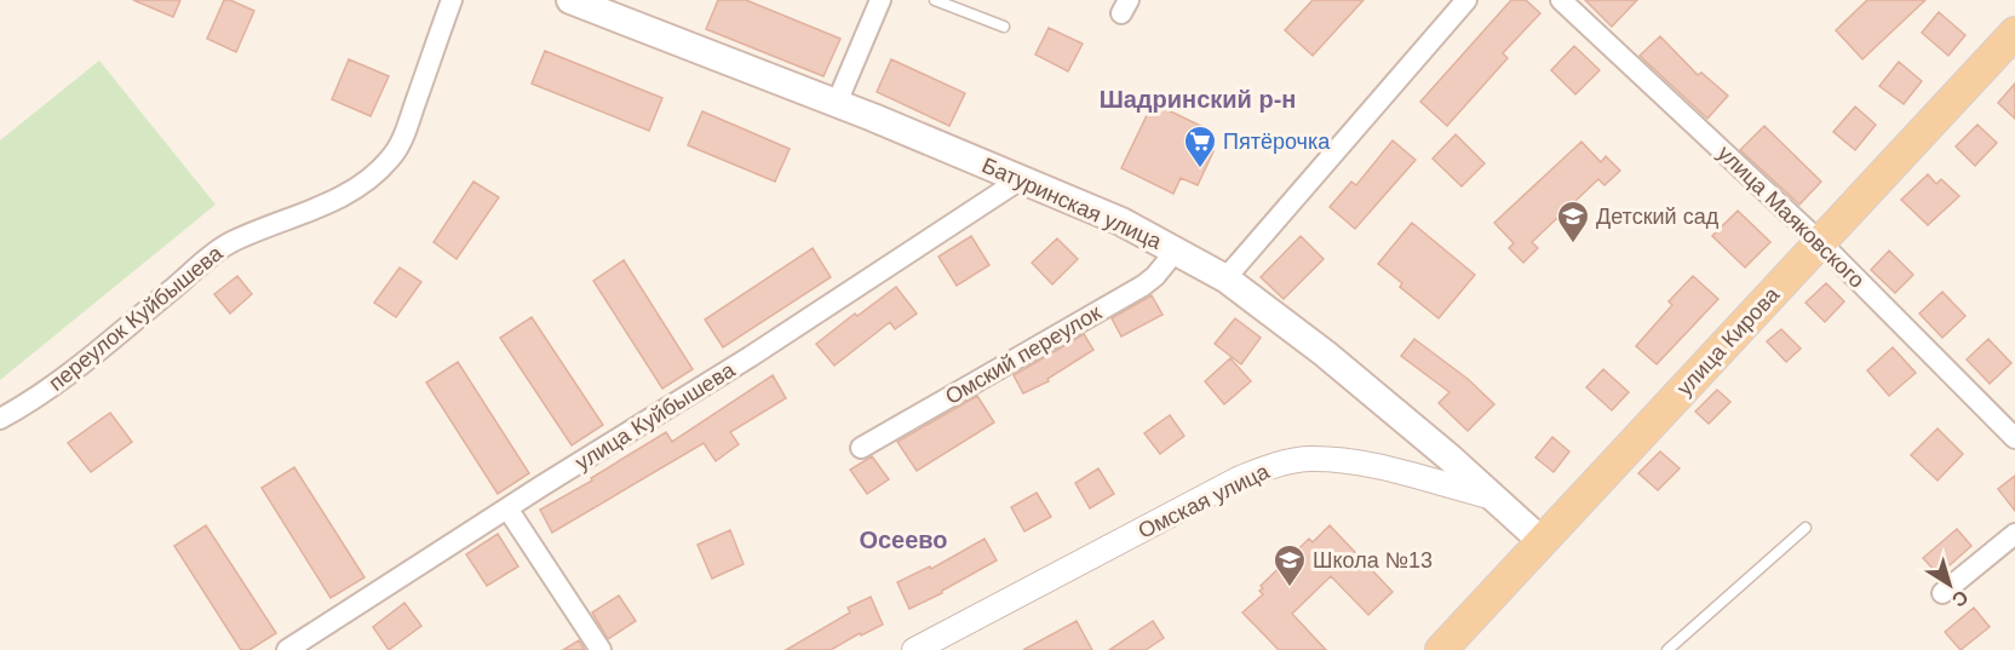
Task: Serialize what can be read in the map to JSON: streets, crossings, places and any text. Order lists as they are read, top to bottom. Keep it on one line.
{"streets":{"main road":["Батуринская улица","улица Кирова"],"street":["улица Маяковского","переулок Куйбышева","Омский переулок","улица Куйбышева","Омская улица"]},"crossings":[["Батуринская улица","улица Кирова"],["Батуринская улица","Омский переулок"],["Батуринская улица","улица Куйбышева"],["Батуринская улица","Омская улица"],["улица Маяковского","улица Кирова"]],"districts":["Шадринский р-н","Осеево"],"places":{"supermarket":["Пятёрочка"],"school or university":["Детский сад","Школа №13"]},"north":"bottom right"}
